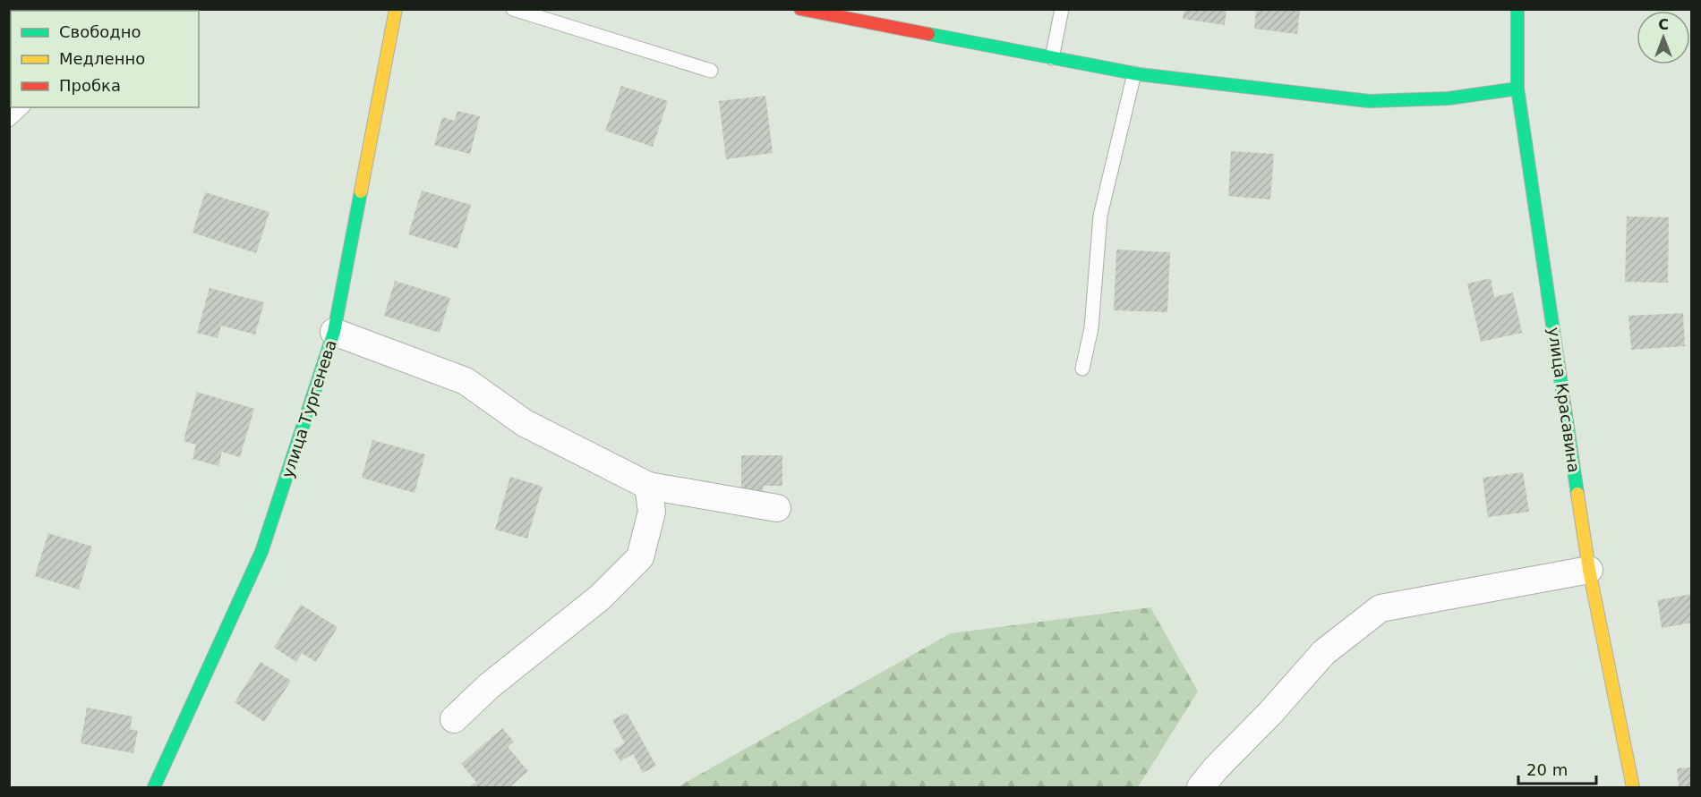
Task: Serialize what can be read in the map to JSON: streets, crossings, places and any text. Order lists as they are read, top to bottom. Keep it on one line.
{"streets":{"street":["улица Красавина","улица Тургенева"]},"legend":["Свободно","Медленно","Пробка"],"scale_bar":"20 m","north":"top"}
